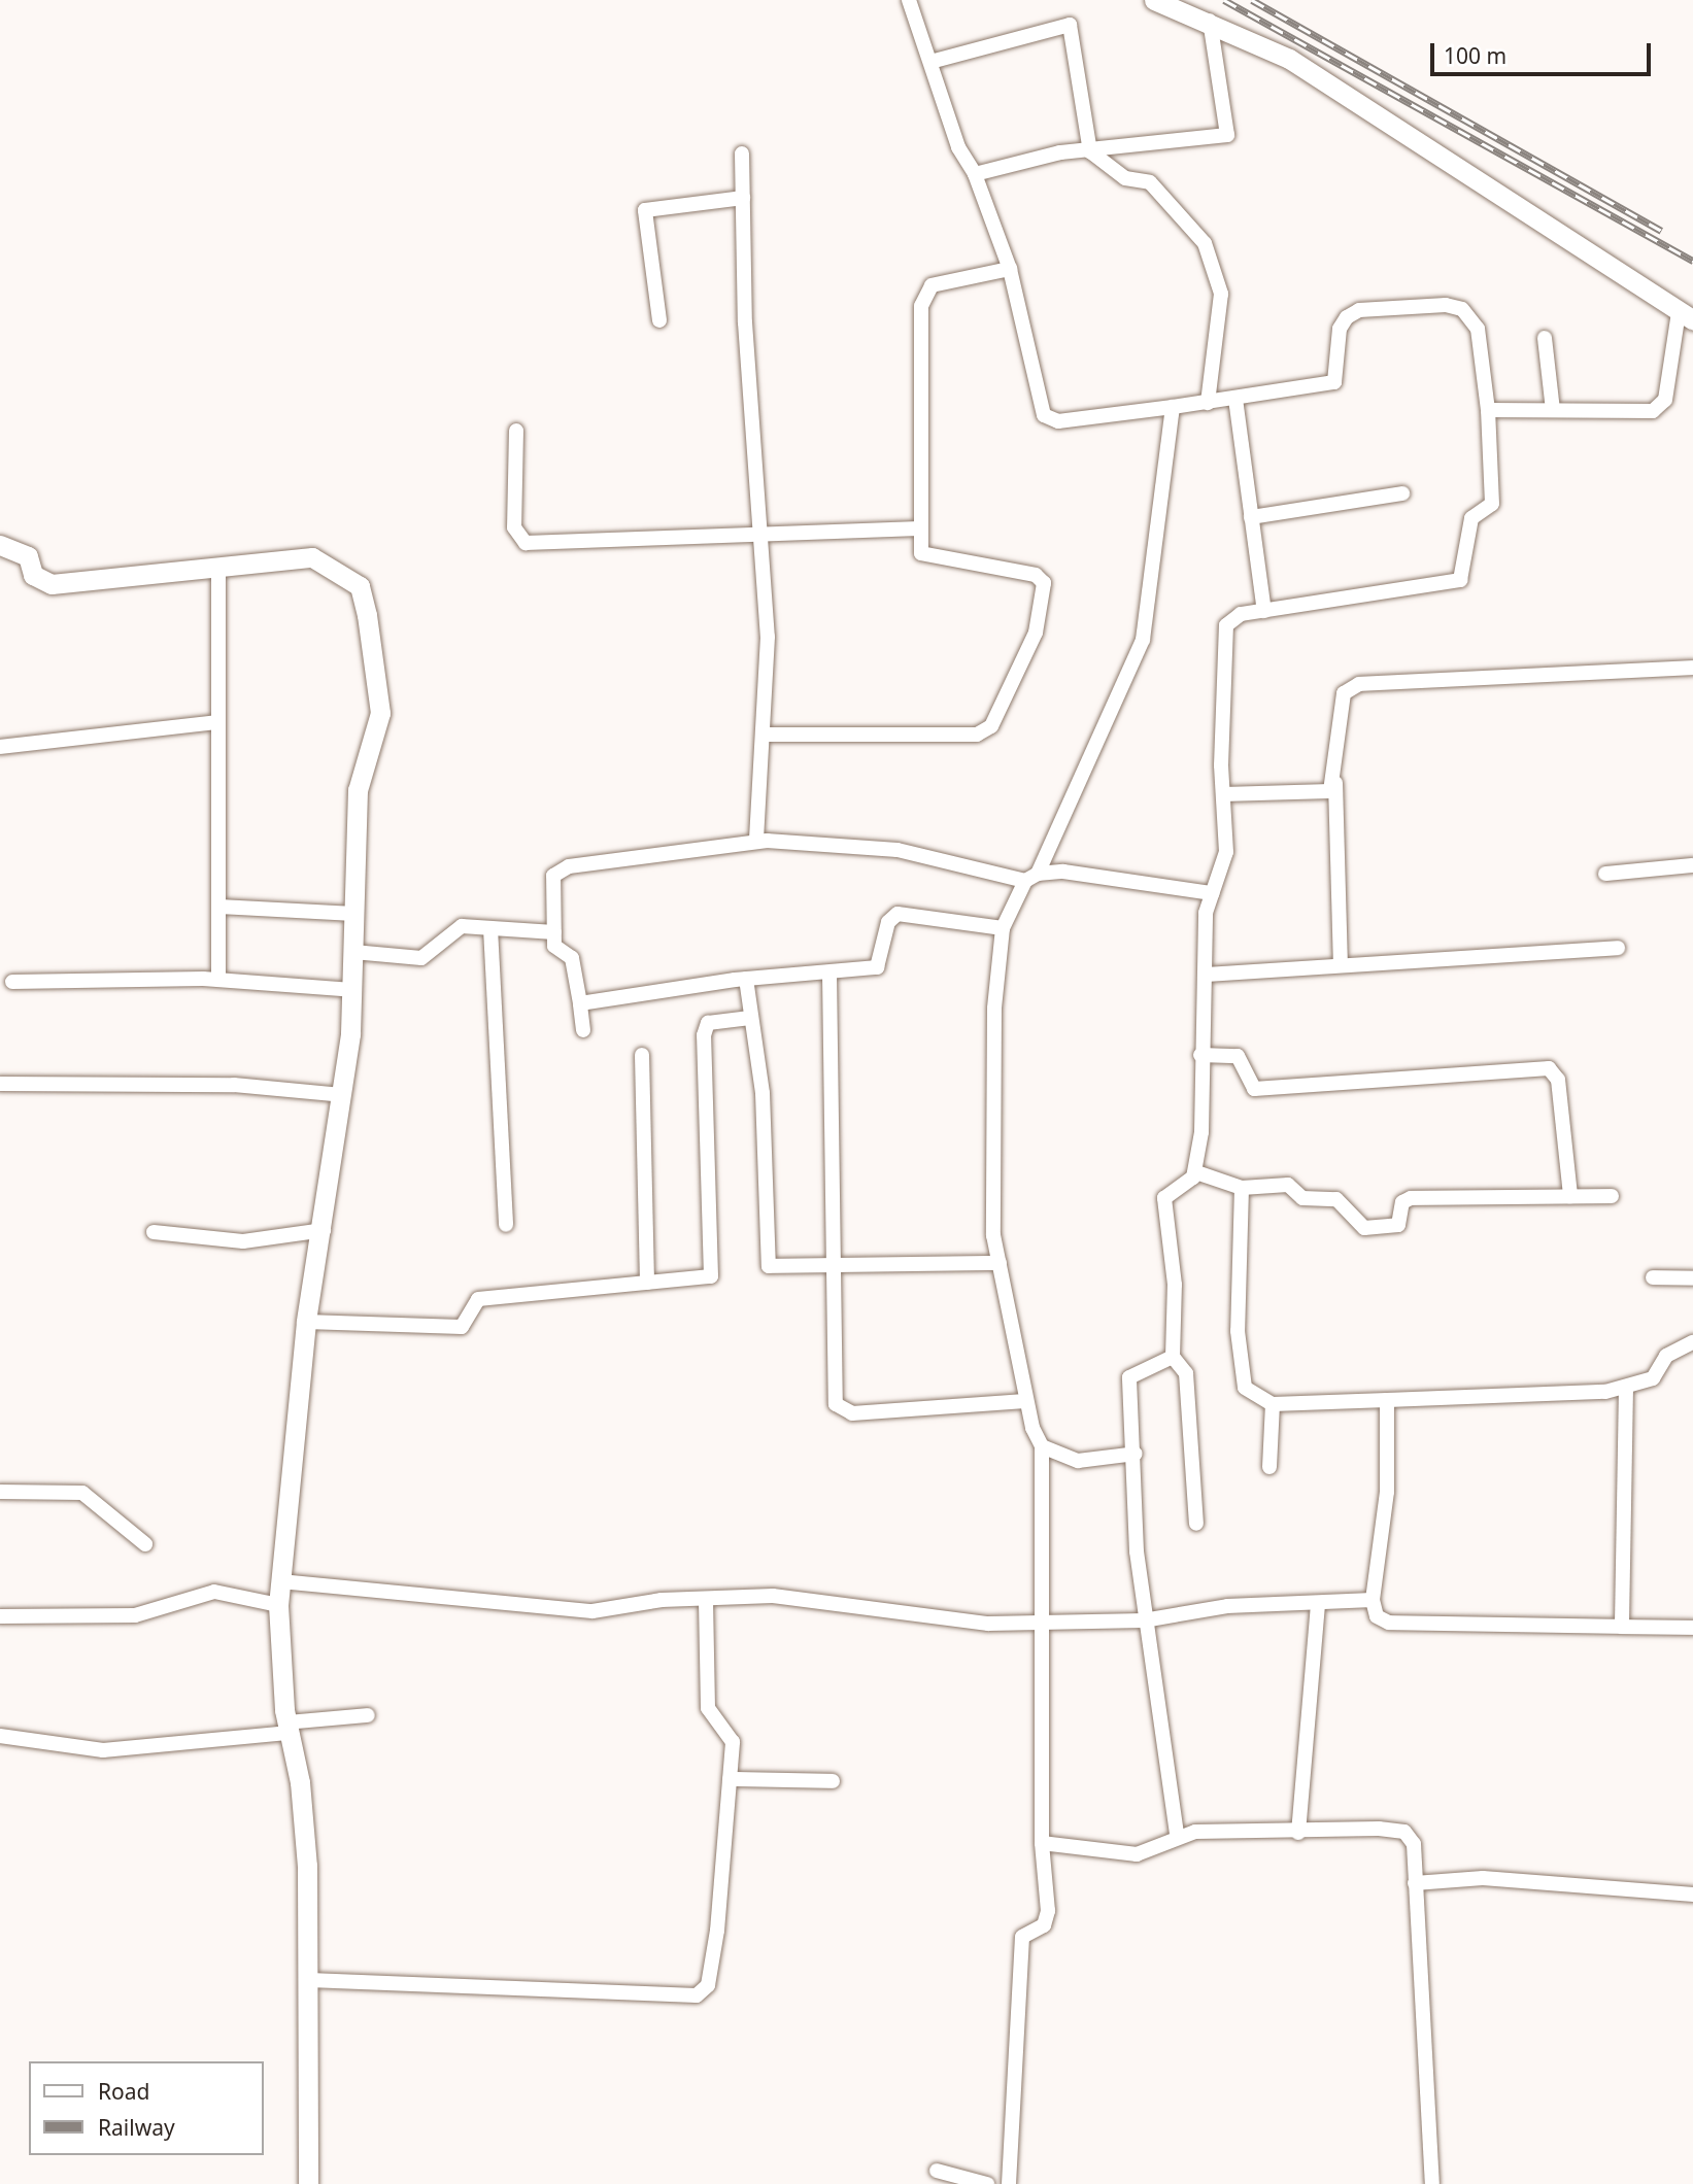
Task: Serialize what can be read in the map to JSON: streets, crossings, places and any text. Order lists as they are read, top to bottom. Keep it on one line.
{"legend":["Road","Railway"],"scale_bar":"100 m"}
